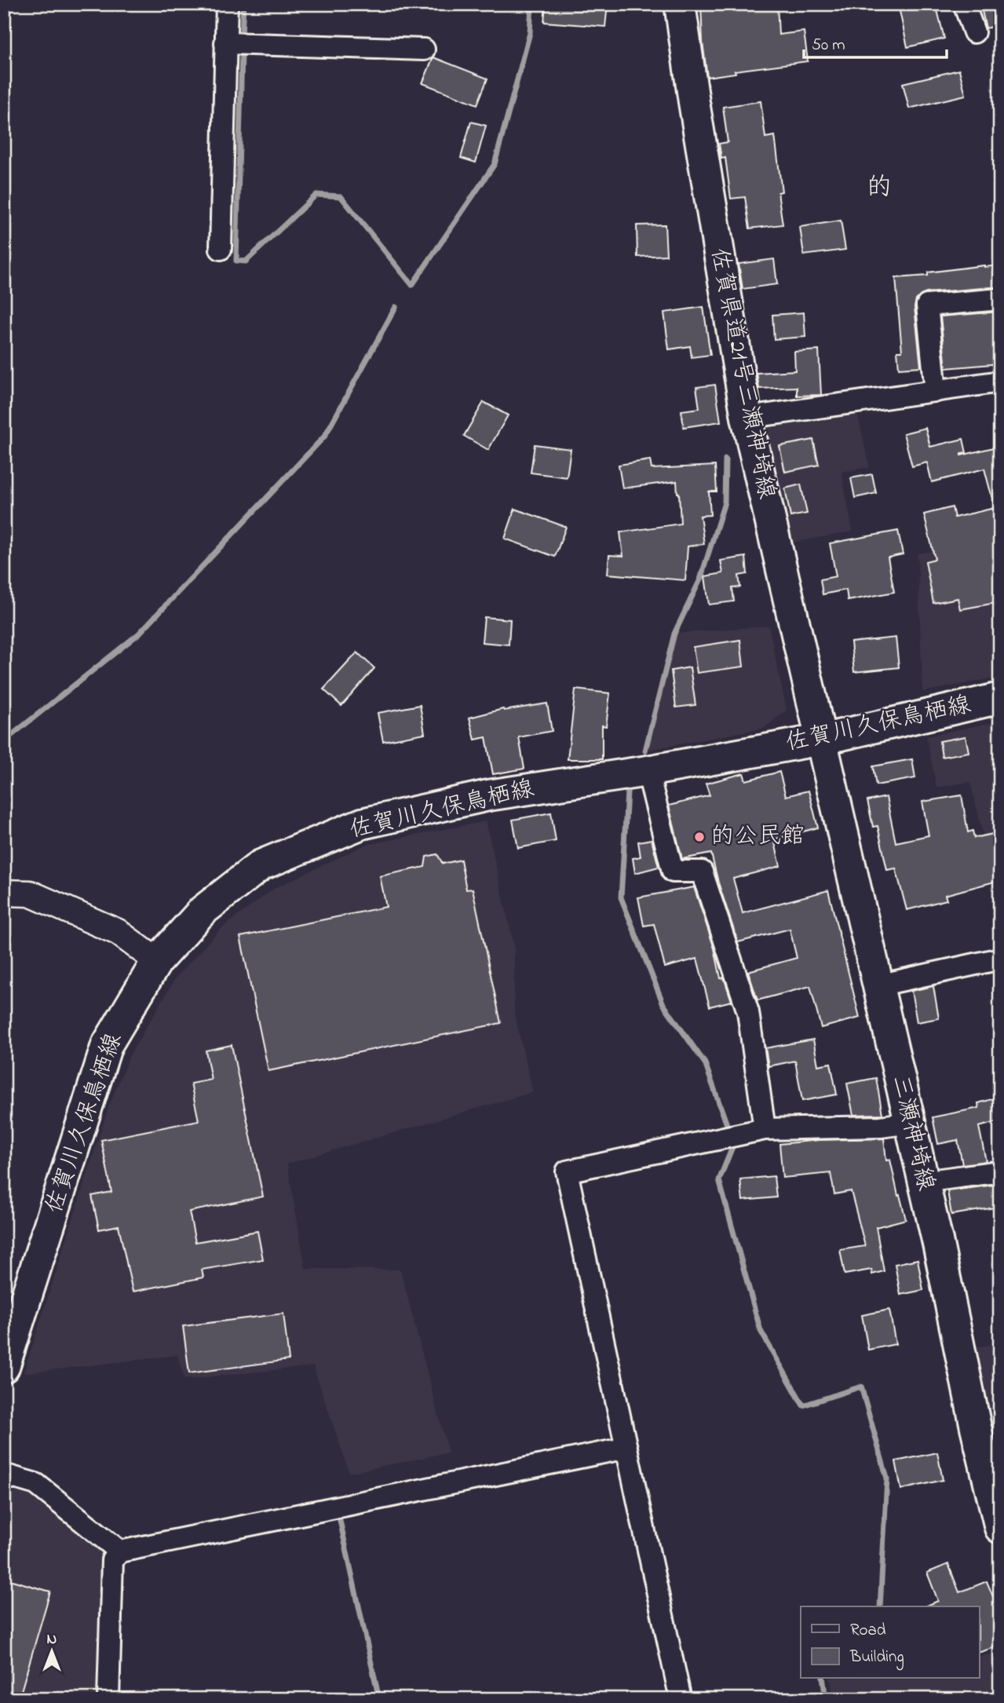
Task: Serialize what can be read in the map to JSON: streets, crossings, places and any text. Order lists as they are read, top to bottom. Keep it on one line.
{"streets":{"main road":["佐賀県道21号三瀬神埼線","佐賀川久保鳥栖線","三瀬神埼線"]},"crossings":[["佐賀県道21号三瀬神埼線","佐賀川久保鳥栖線"],["佐賀県道21号三瀬神埼線","三瀬神埼線"],["佐賀川久保鳥栖線","三瀬神埼線"]],"districts":["的"],"places":["的公民館"],"legend":["Road","Building"],"scale_bar":"50 m","north":"top"}
